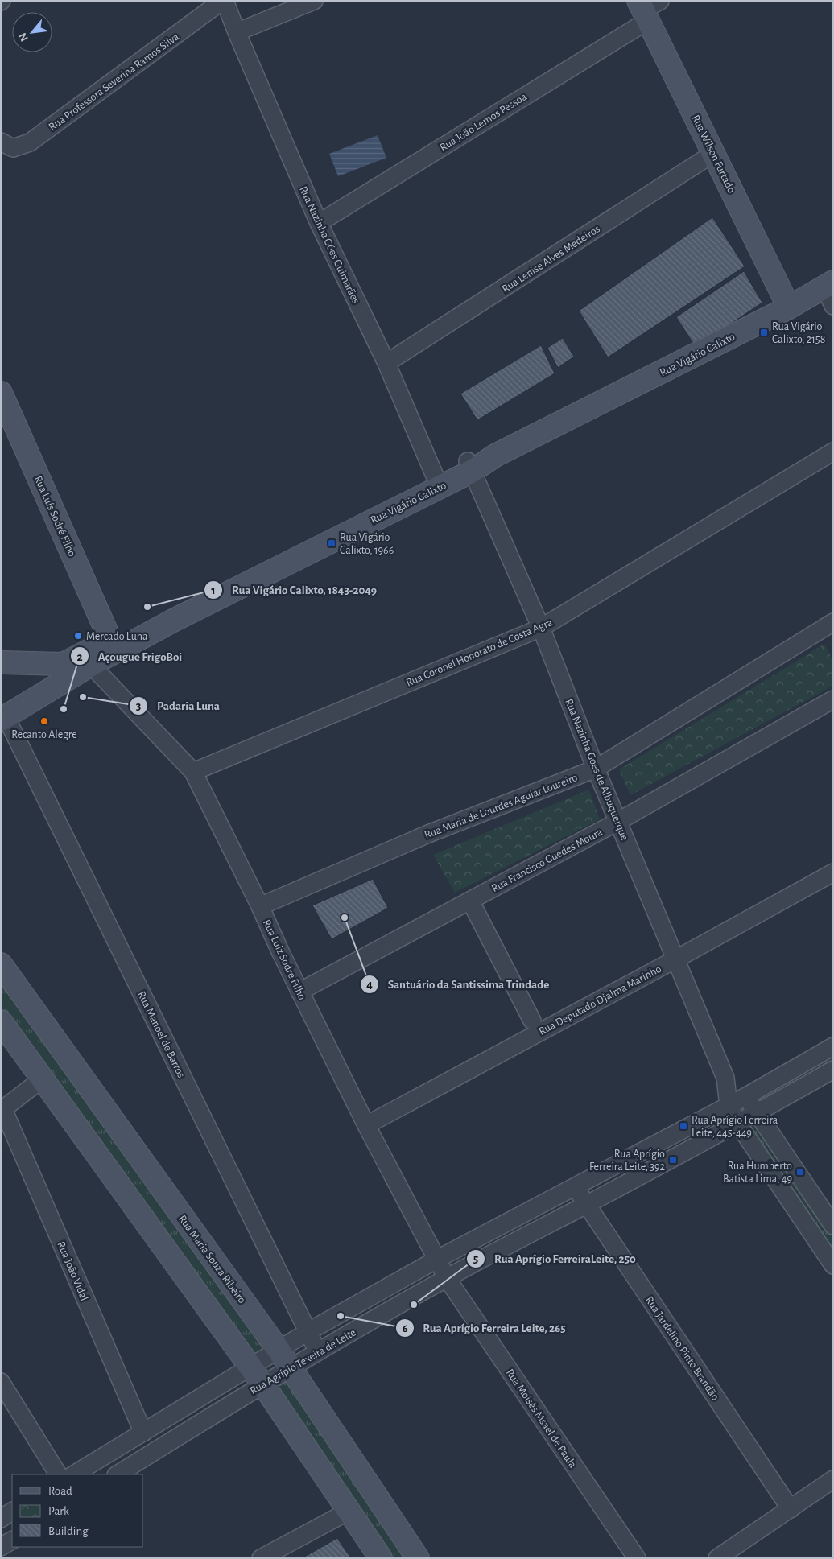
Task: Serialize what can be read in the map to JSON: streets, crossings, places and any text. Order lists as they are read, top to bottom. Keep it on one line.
{"streets":{"street":["Rua Professora Severina Ramos Silva","Rua João Lemos Pessoa","Rua Wilson Furtado","Rua Nazinha Góes Guimarães","Rua Lenise Alves Medeiros","Rua Vigário Calixto","Rua Luís Sodré Filho","Rua Coronel Honorato de Costa Agra","Rua Nazinha Goes de Albuquerque","Rua Maria de Lourdes Aguiar Loureiro","Rua Francisco Guedes Moura","Rua Luiz Sodre Filho","Rua Deputado Djalma Marinho","Rua Manoel de Barros","Rua Maria Souza Ribeiro","Rua João Vidal","Rua Jardelino Pinto Brandão","Rua Agrípio Texeira de Leite","Rua Moisés Msael de Paula"]},"crossings":[["Rua Professora Severina Ramos Silva","Rua Nazinha Góes Guimarães"],["Rua João Lemos Pessoa","Rua Wilson Furtado"],["Rua João Lemos Pessoa","Rua Nazinha Góes Guimarães"],["Rua Wilson Furtado","Rua Lenise Alves Medeiros"],["Rua Wilson Furtado","Rua Vigário Calixto"],["Rua Nazinha Góes Guimarães","Rua Lenise Alves Medeiros"],["Rua Nazinha Góes Guimarães","Rua Vigário Calixto"],["Rua Vigário Calixto","Rua Luís Sodré Filho"],["Rua Vigário Calixto","Rua Nazinha Goes de Albuquerque"],["Rua Vigário Calixto","Rua Luiz Sodre Filho"],["Rua Vigário Calixto","Rua Manoel de Barros"],["Rua Coronel Honorato de Costa Agra","Rua Nazinha Goes de Albuquerque"],["Rua Coronel Honorato de Costa Agra","Rua Luiz Sodre Filho"],["Rua Nazinha Goes de Albuquerque","Rua Maria de Lourdes Aguiar Loureiro"],["Rua Nazinha Goes de Albuquerque","Rua Francisco Guedes Moura"],["Rua Nazinha Goes de Albuquerque","Rua Deputado Djalma Marinho"],["Rua Nazinha Goes de Albuquerque","Rua Agrípio Texeira de Leite"],["Rua Maria de Lourdes Aguiar Loureiro","Rua Luiz Sodre Filho"],["Rua Francisco Guedes Moura","Rua Luiz Sodre Filho"],["Rua Luiz Sodre Filho","Rua Deputado Djalma Marinho"],["Rua Luiz Sodre Filho","Rua Agrípio Texeira de Leite"],["Rua Luiz Sodre Filho","Rua Moisés Msael de Paula"],["Rua Manoel de Barros","Rua Agrípio Texeira de Leite"],["Rua Maria Souza Ribeiro","Rua Agrípio Texeira de Leite"],["Rua João Vidal","Rua Agrípio Texeira de Leite"],["Rua Jardelino Pinto Brandão","Rua Agrípio Texeira de Leite"],["Rua Agrípio Texeira de Leite","Rua Moisés Msael de Paula"]],"places":{"transit":["Rua Vigário Calixto, 2158","Rua Vigário Calixto, 1966","Rua Aprígio Ferreira Leite, 445-449","Rua Aprígio Ferreira Leite, 392","Rua Humberto Batista Lima, 49"],"other":["Rua Vigário Calixto, 1843-2049","Mercado Luna","Padaria Luna","Açougue FrigoBoi","Recanto Alegre","Santuário da Santissima Trindade","Rua Aprígio FerreiraLeite, 250","Rua Aprígio Ferreira Leite, 265"]},"legend":["Road","Park","Building"],"north":"bottom left"}
